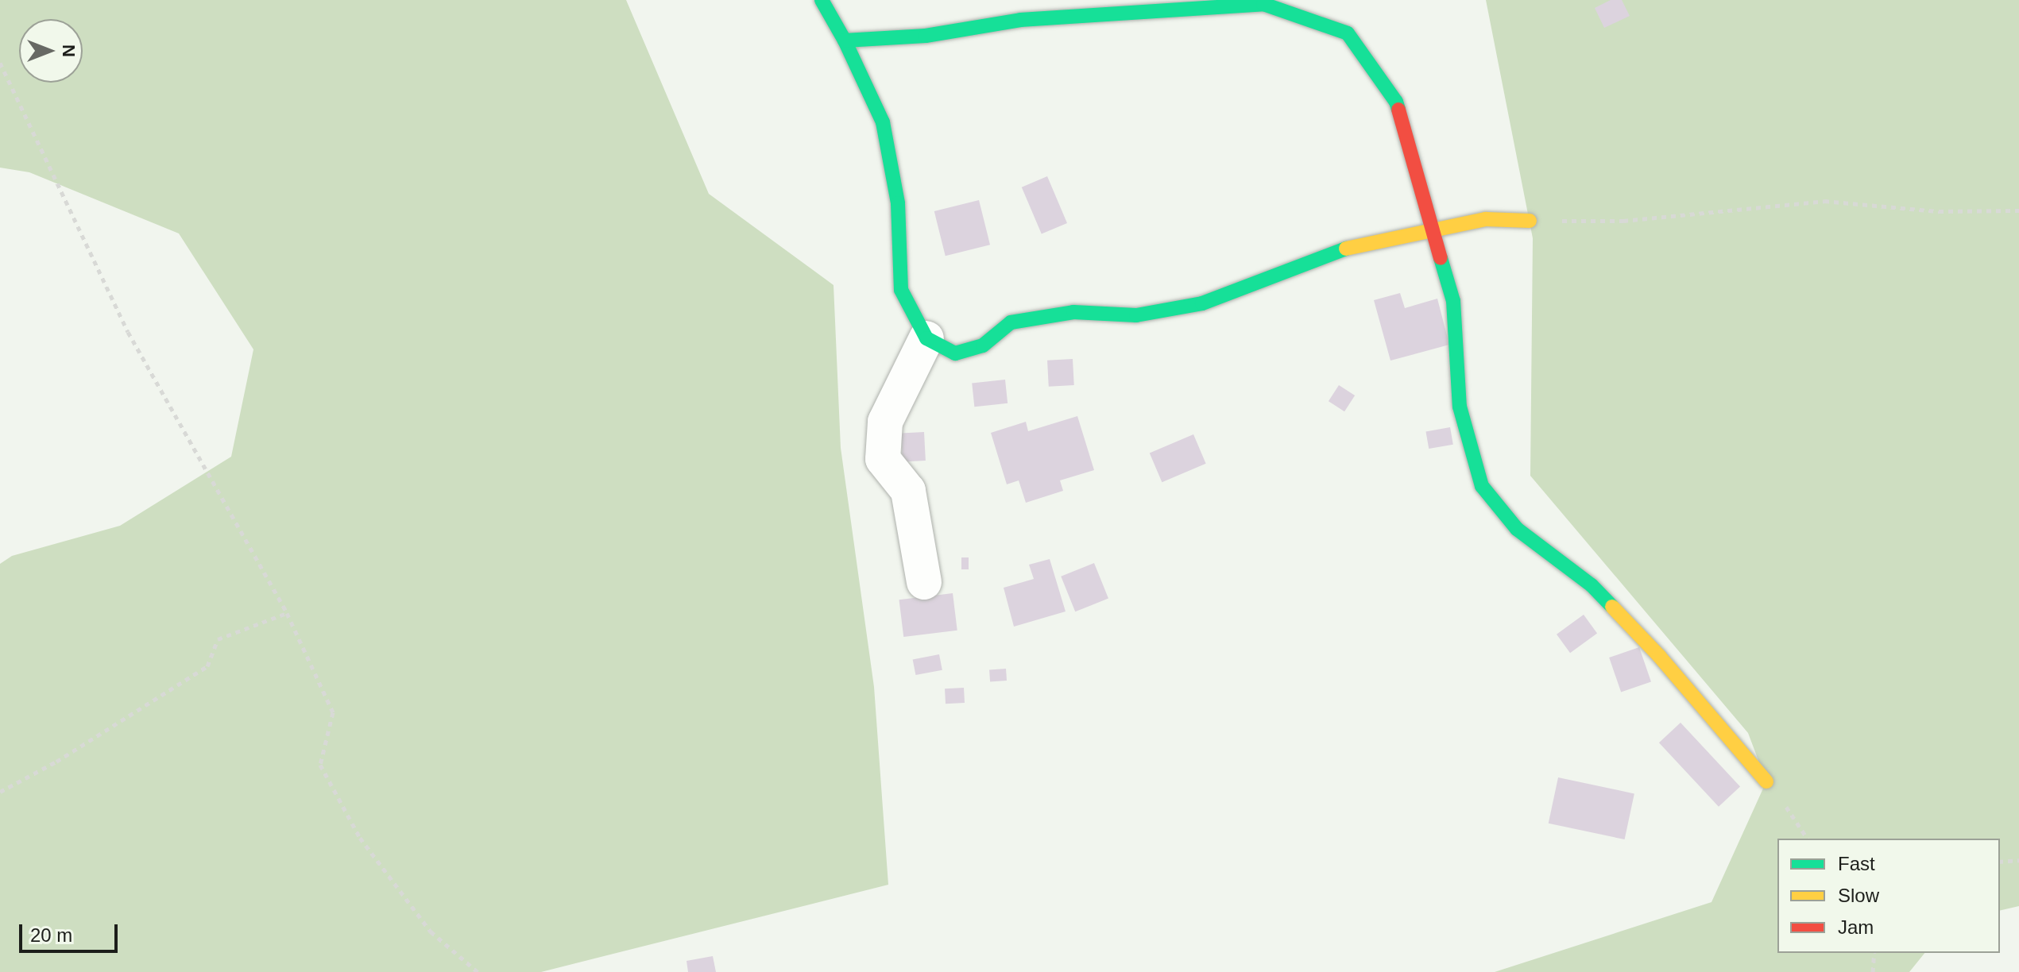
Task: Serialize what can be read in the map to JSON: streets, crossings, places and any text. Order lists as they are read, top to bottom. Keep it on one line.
{"legend":["Fast","Slow","Jam"],"scale_bar":"20 m","north":"right"}
